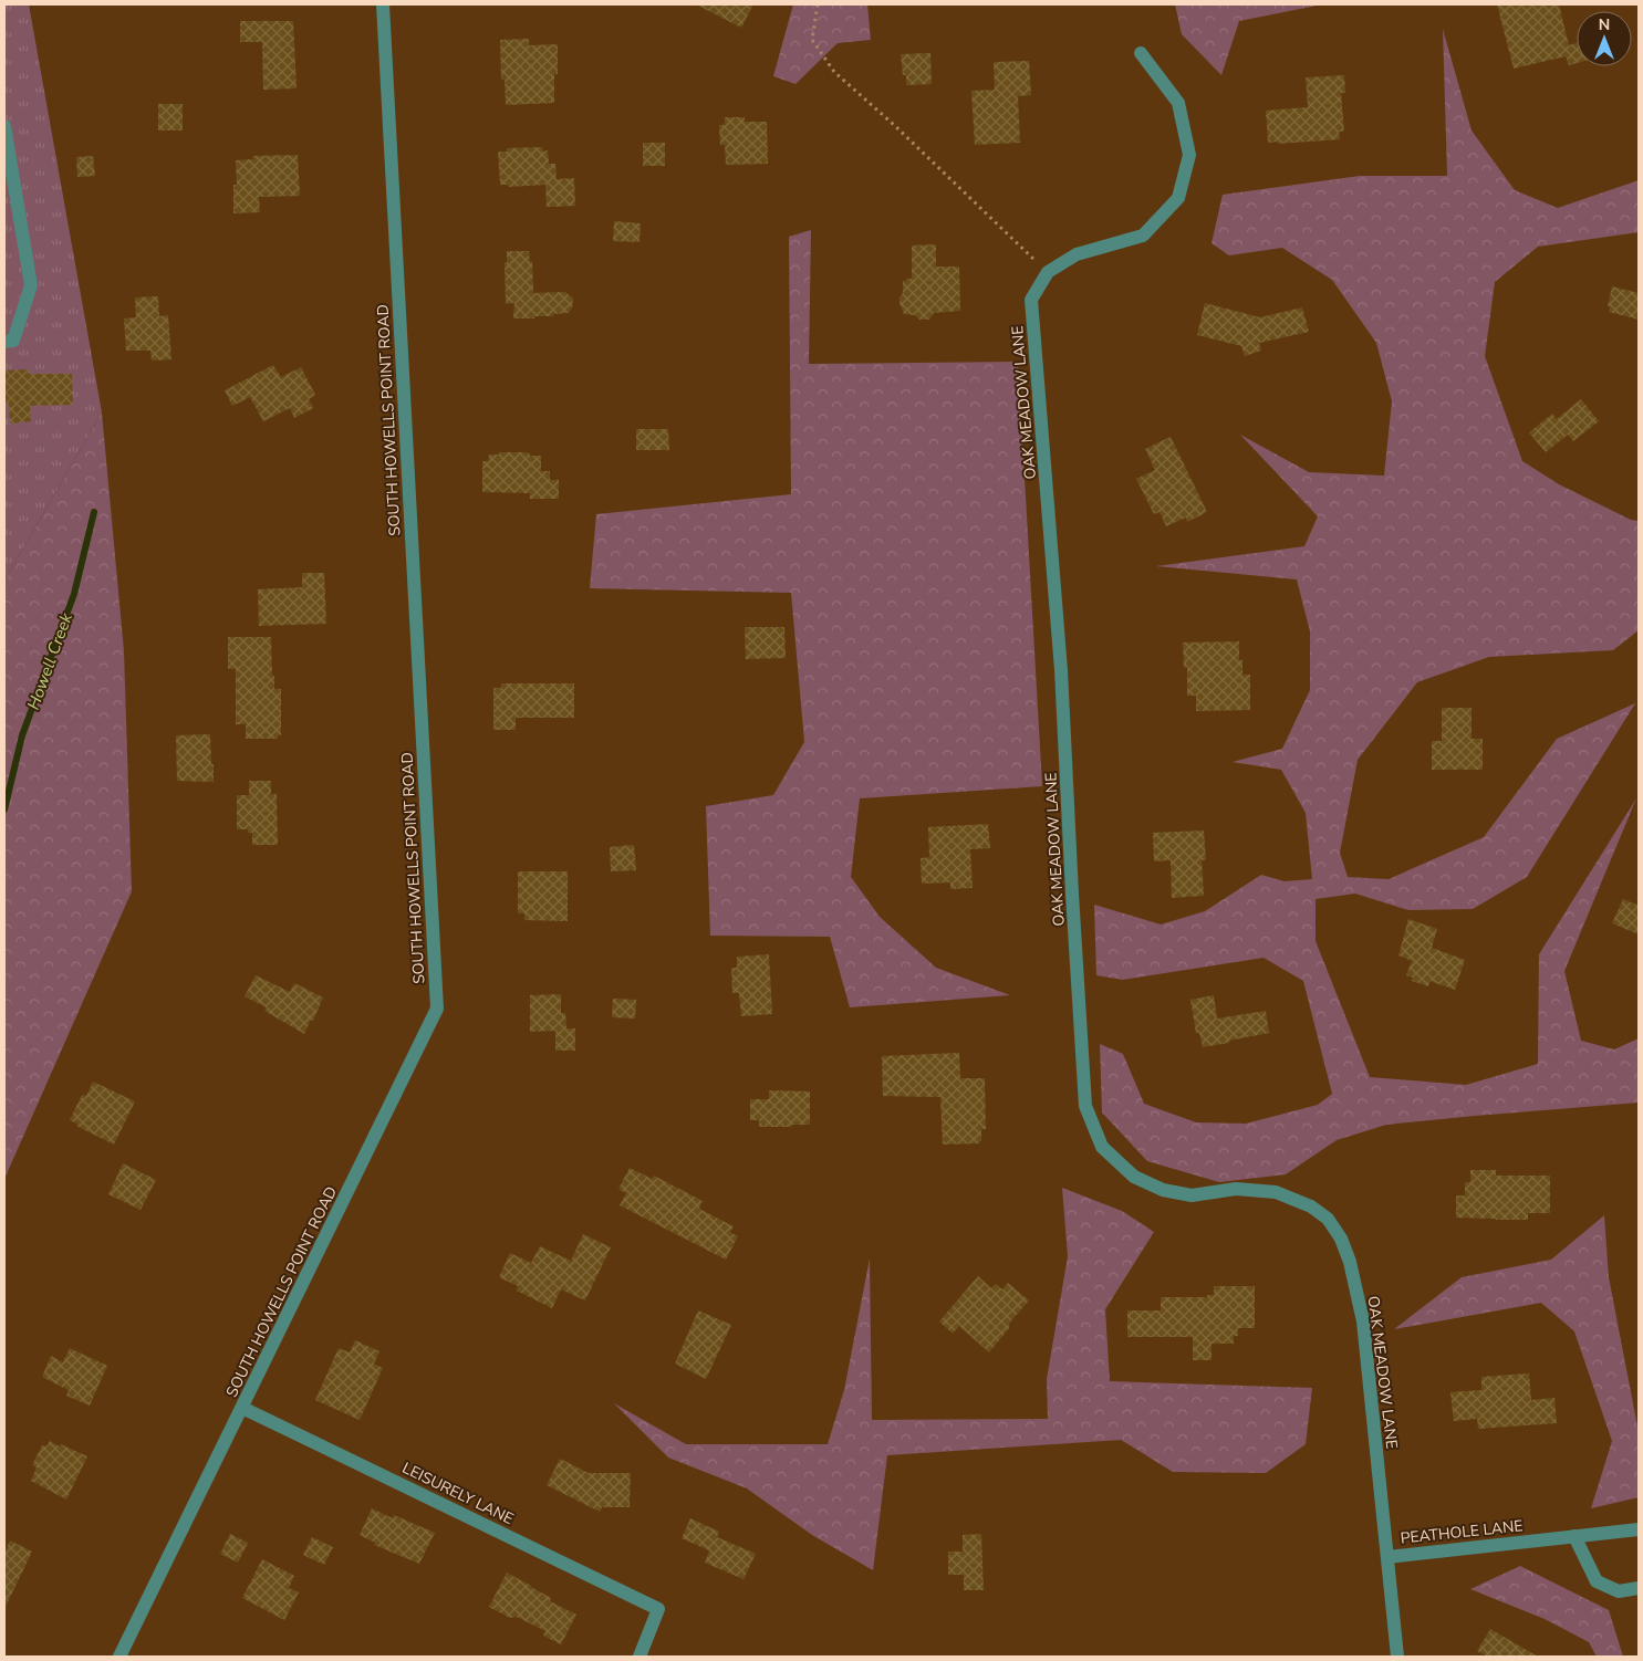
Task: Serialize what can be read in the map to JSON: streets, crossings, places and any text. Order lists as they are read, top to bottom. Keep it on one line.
{"streets":{"street":["OAK MEADOW LANE","SOUTH HOWELLS POINT ROAD","LEISURELY LANE","PEATHOLE LANE"]},"crossings":[["OAK MEADOW LANE","PEATHOLE LANE"],["SOUTH HOWELLS POINT ROAD","LEISURELY LANE"]],"water":["Howell Creek"],"north":"top"}
